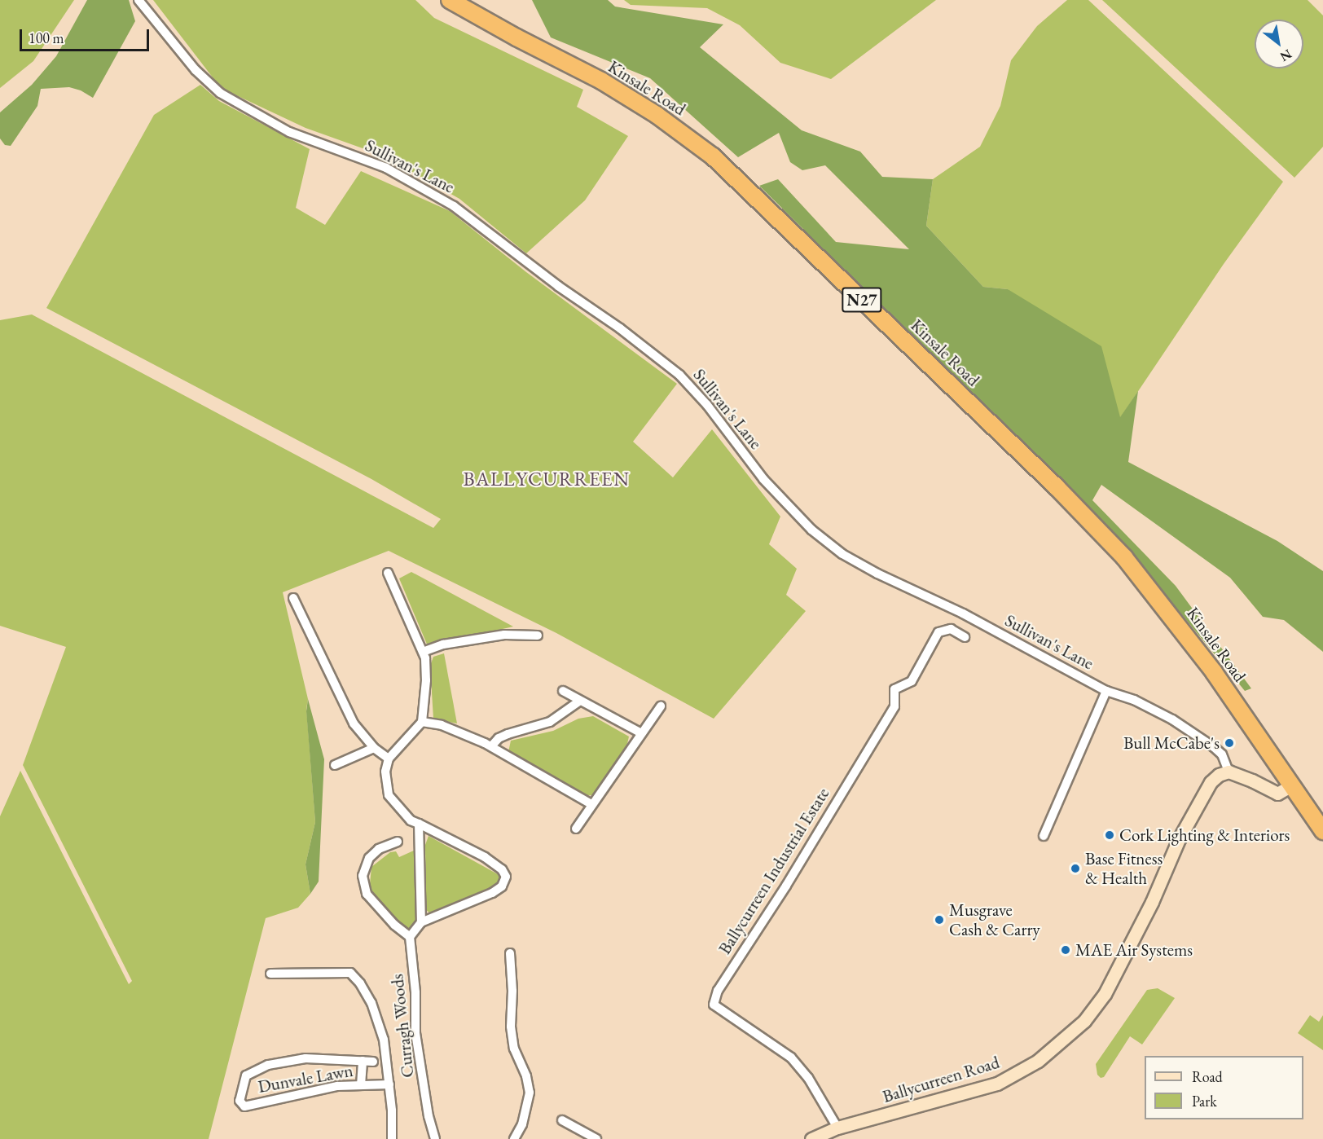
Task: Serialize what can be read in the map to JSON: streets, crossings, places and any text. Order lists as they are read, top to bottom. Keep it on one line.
{"streets":{"highway":["Kinsale Road","N27"],"main road":["Ballycurreen Road"],"street":["Sullivan's Lane","Ballycurreen Industrial Estate","Curragh Woods","Dunvale Lawn"]},"crossings":[["Sullivan's Lane","Ballycurreen Road"],["Ballycurreen Industrial Estate","Ballycurreen Road"]],"districts":["BALLYCURREEN"],"places":["Bull McCabe's","Cork Lighting & Interiors","Base Fitness & Health","Musgrave Cash & Carry","MAE Air Systems"],"legend":["Road","Park"],"scale_bar":"100 m","north":"bottom right"}
